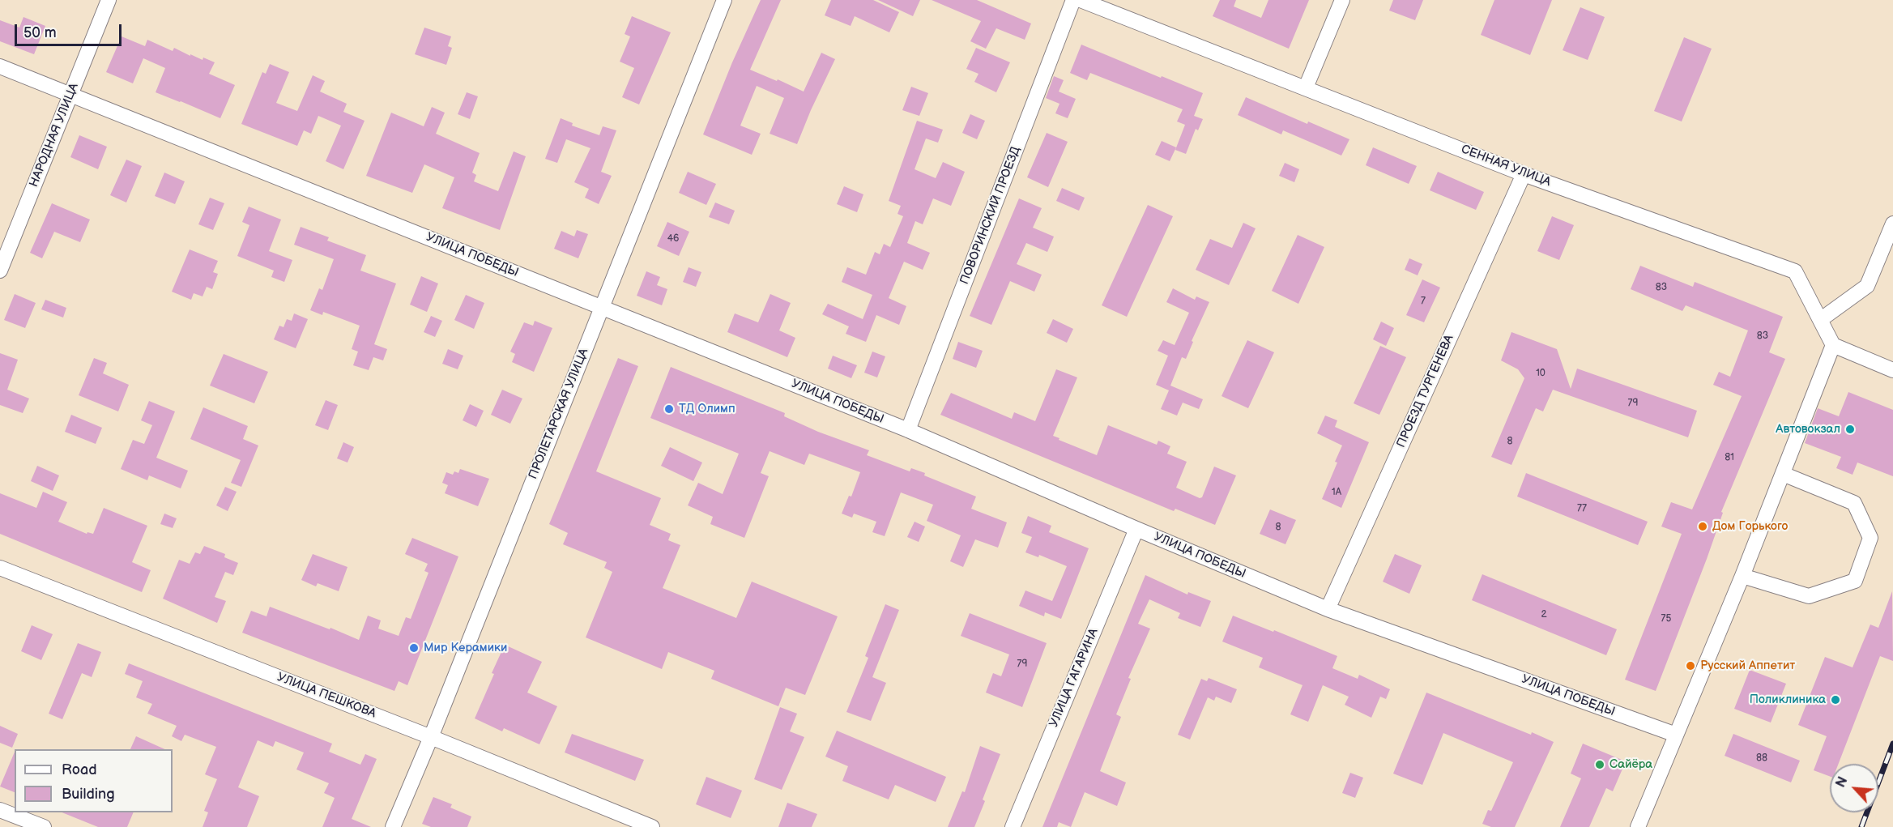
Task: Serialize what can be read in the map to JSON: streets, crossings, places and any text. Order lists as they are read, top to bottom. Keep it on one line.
{"streets":{"street":["НАРОДНАЯ УЛИЦА","СЕННАЯ УЛИЦА","ПОВОРИНСКИЙ ПРОЕЗД","УЛИЦА ПОБЕДЫ","ПРОЕЗД ТУРГЕНЕВА","ПРОЛЕТАРСКАЯ УЛИЦА","УЛИЦА ГАГАРИНА","УЛИЦА ПЕШКОВА"]},"crossings":[["НАРОДНАЯ УЛИЦА","УЛИЦА ПОБЕДЫ"],["СЕННАЯ УЛИЦА","ПРОЕЗД ТУРГЕНЕВА"],["ПОВОРИНСКИЙ ПРОЕЗД","УЛИЦА ПОБЕДЫ"],["УЛИЦА ПОБЕДЫ","ПРОЕЗД ТУРГЕНЕВА"],["УЛИЦА ПОБЕДЫ","ПРОЛЕТАРСКАЯ УЛИЦА"],["УЛИЦА ПОБЕДЫ","УЛИЦА ГАГАРИНА"],["ПРОЛЕТАРСКАЯ УЛИЦА","УЛИЦА ПЕШКОВА"]],"places":["ТД Олимп","Автовокзал","Дом Горького","Мир Керамики","Русский Аппетит","Поликлиника","Сайёра"],"house_numbers":["46","83","7","83","10","79","8","81","1А","77","8","2","75","79","88"],"legend":["Road","Building"],"scale_bar":"50 m","north":"top left"}
